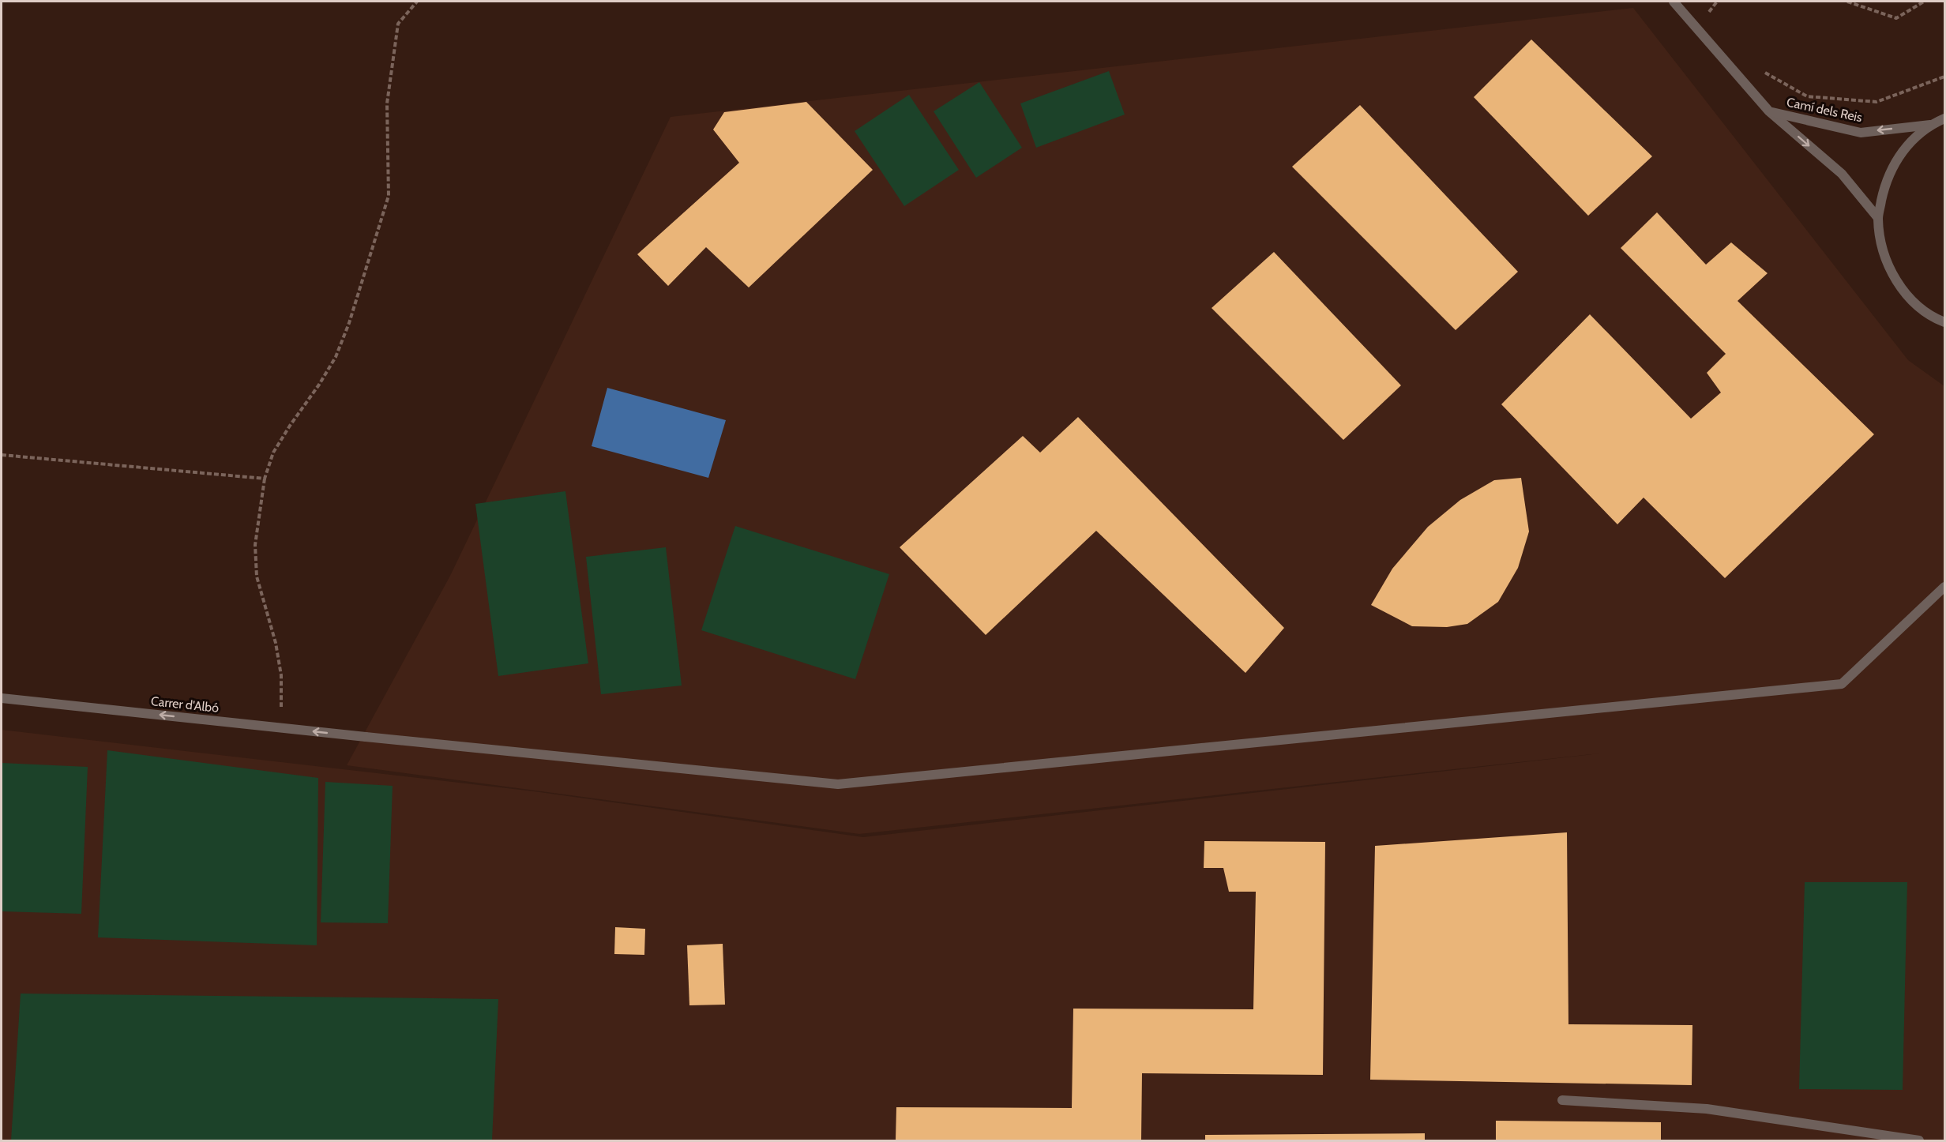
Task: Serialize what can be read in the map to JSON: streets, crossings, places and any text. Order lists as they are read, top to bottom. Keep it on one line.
{"streets":{"street":["Camí dels Reis","Carrer d'Albó"]},"one_way":["Carrer d'Albó"]}
